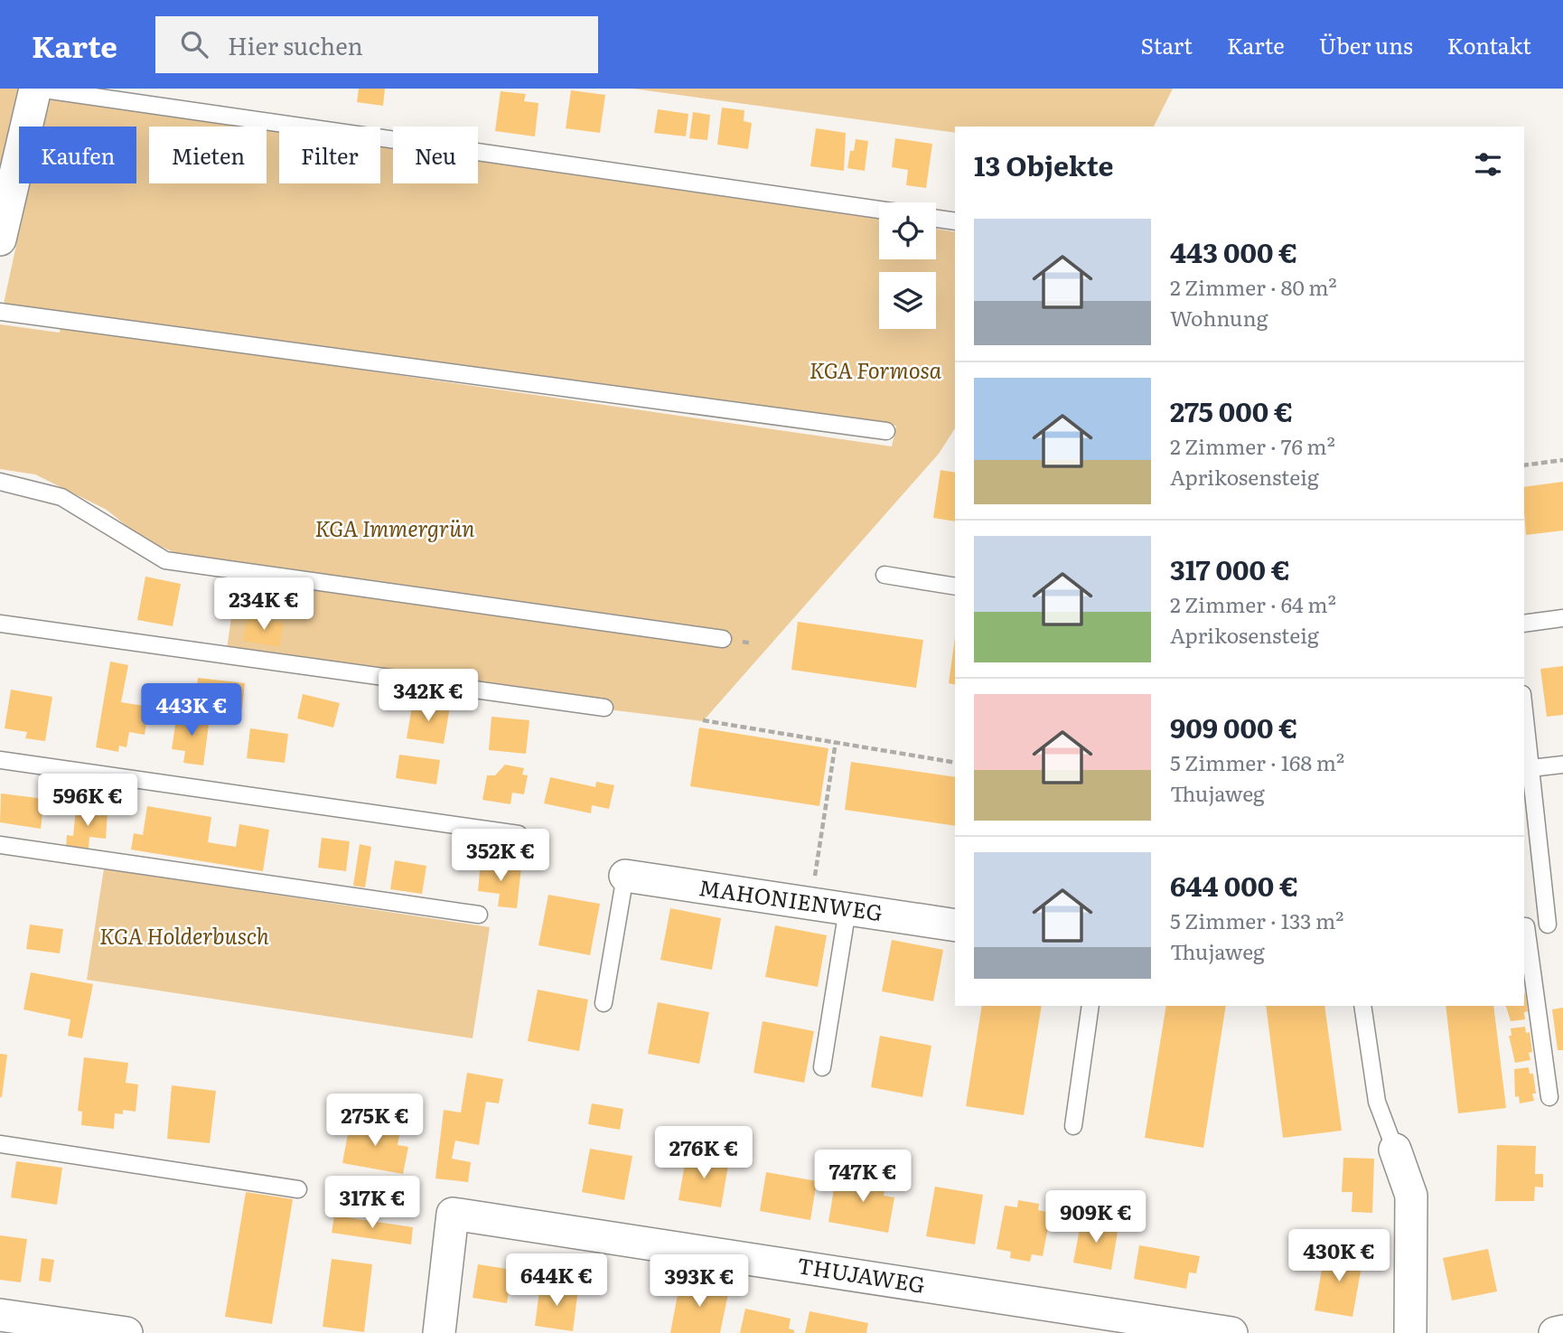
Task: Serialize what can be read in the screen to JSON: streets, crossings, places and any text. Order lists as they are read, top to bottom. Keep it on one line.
{"streets":{"street":["MAHONIENWEG","THUJAWEG"]},"parks":["KGA Formosa","KGA Immergrün","KGA Holderbusch"],"page":{"header":"Karte","search":"Hier suchen","nav":["Start","Karte","Über uns","Kontakt"],"chip":["Kaufen","Mieten","Filter","Neu"],"heading":"13 Objekte","list":[{"name":"443 000 €","note":"2 Zimmer · 80 m² · Wohnung"},{"name":"275 000 €","note":"2 Zimmer · 76 m² · Aprikosensteig"},{"name":"317 000 €","note":"2 Zimmer · 64 m² · Aprikosensteig"},{"name":"909 000 €","note":"5 Zimmer · 168 m² · Thujaweg"},{"name":"644 000 €","note":"5 Zimmer · 133 m² · Thujaweg"}],"price":["234K €","342K €","443K €","596K €","352K €","275K €","276K €","747K €","317K €","909K €","430K €","644K €","393K €"]}}
